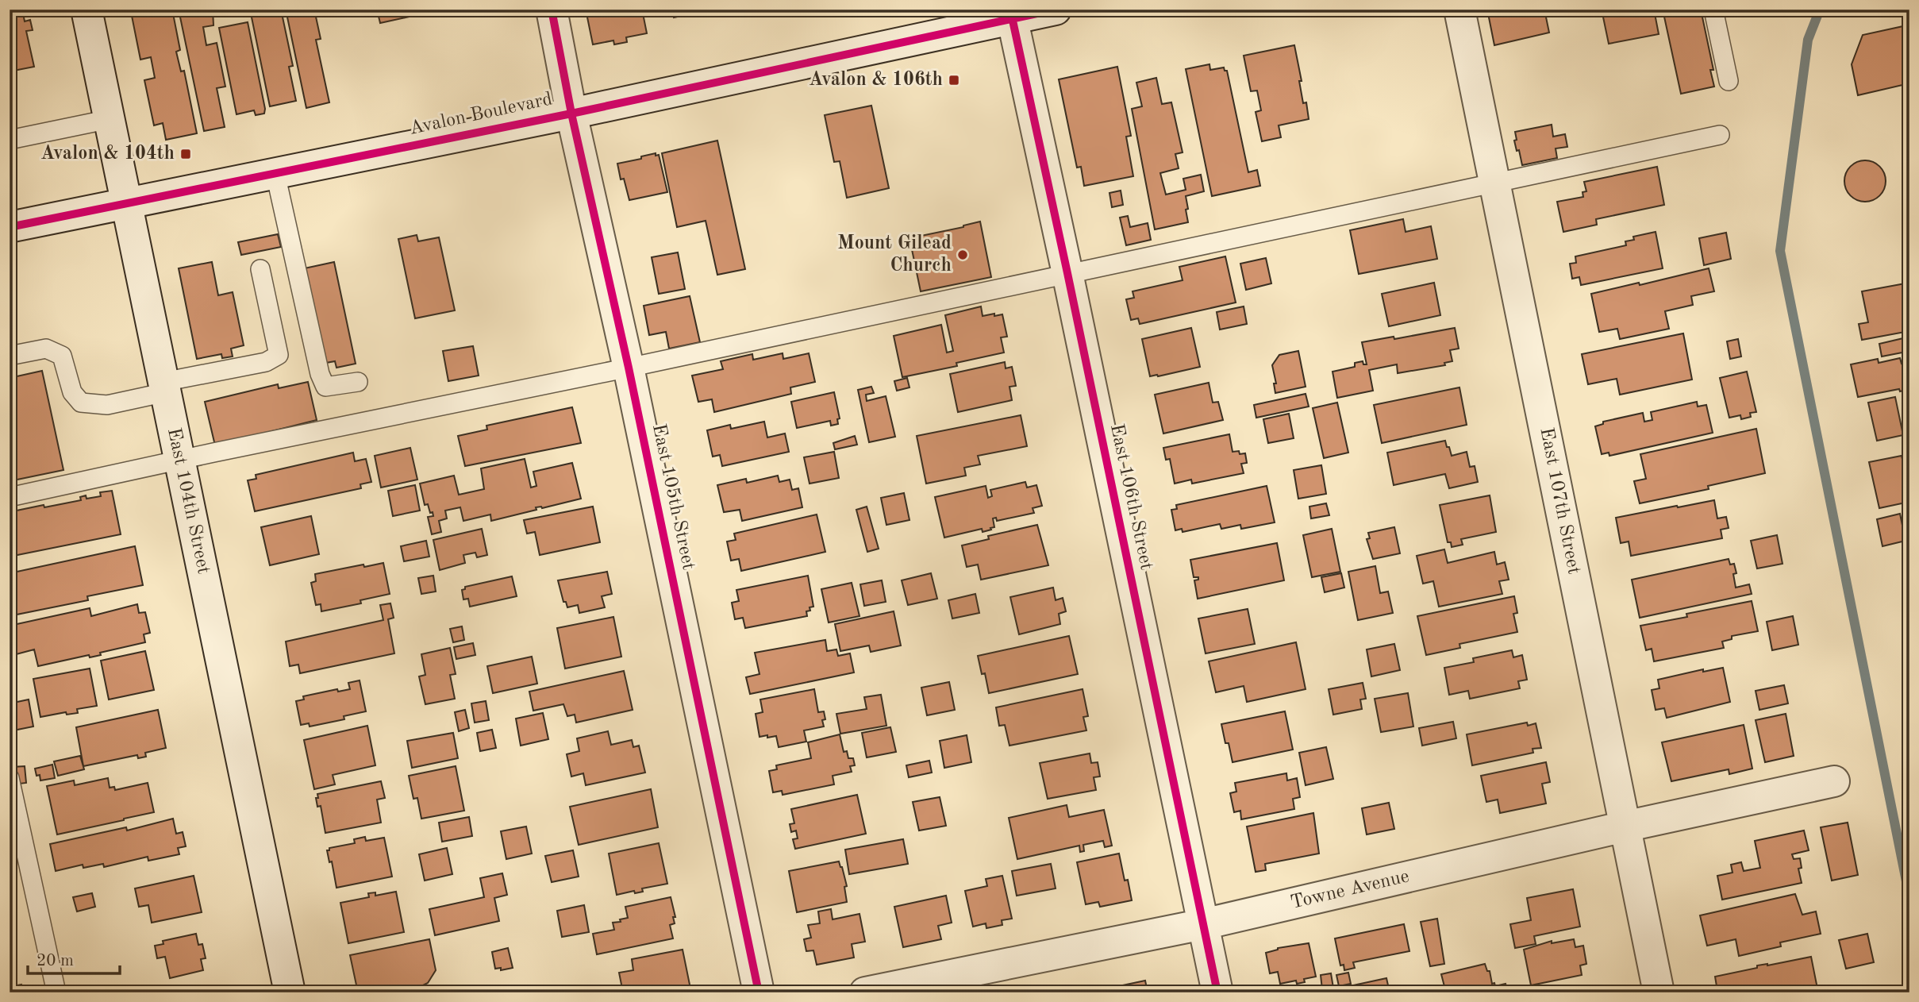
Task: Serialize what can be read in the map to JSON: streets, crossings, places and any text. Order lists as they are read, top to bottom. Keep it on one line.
{"streets":{"street":["Avalon Boulevard","East 105th Street","East 106th Street","East 104th Street","East 107th Street","Towne Avenue"]},"crossings":[["Avalon Boulevard","East 105th Street"],["Avalon Boulevard","East 106th Street"],["Avalon Boulevard","East 104th Street"],["East 106th Street","Towne Avenue"],["East 107th Street","Towne Avenue"]],"places":{"transit":["Avalon & 106th","Avalon & 104th"],"other":["Mount Gilead Church"]},"scale_bar":"20 m"}
